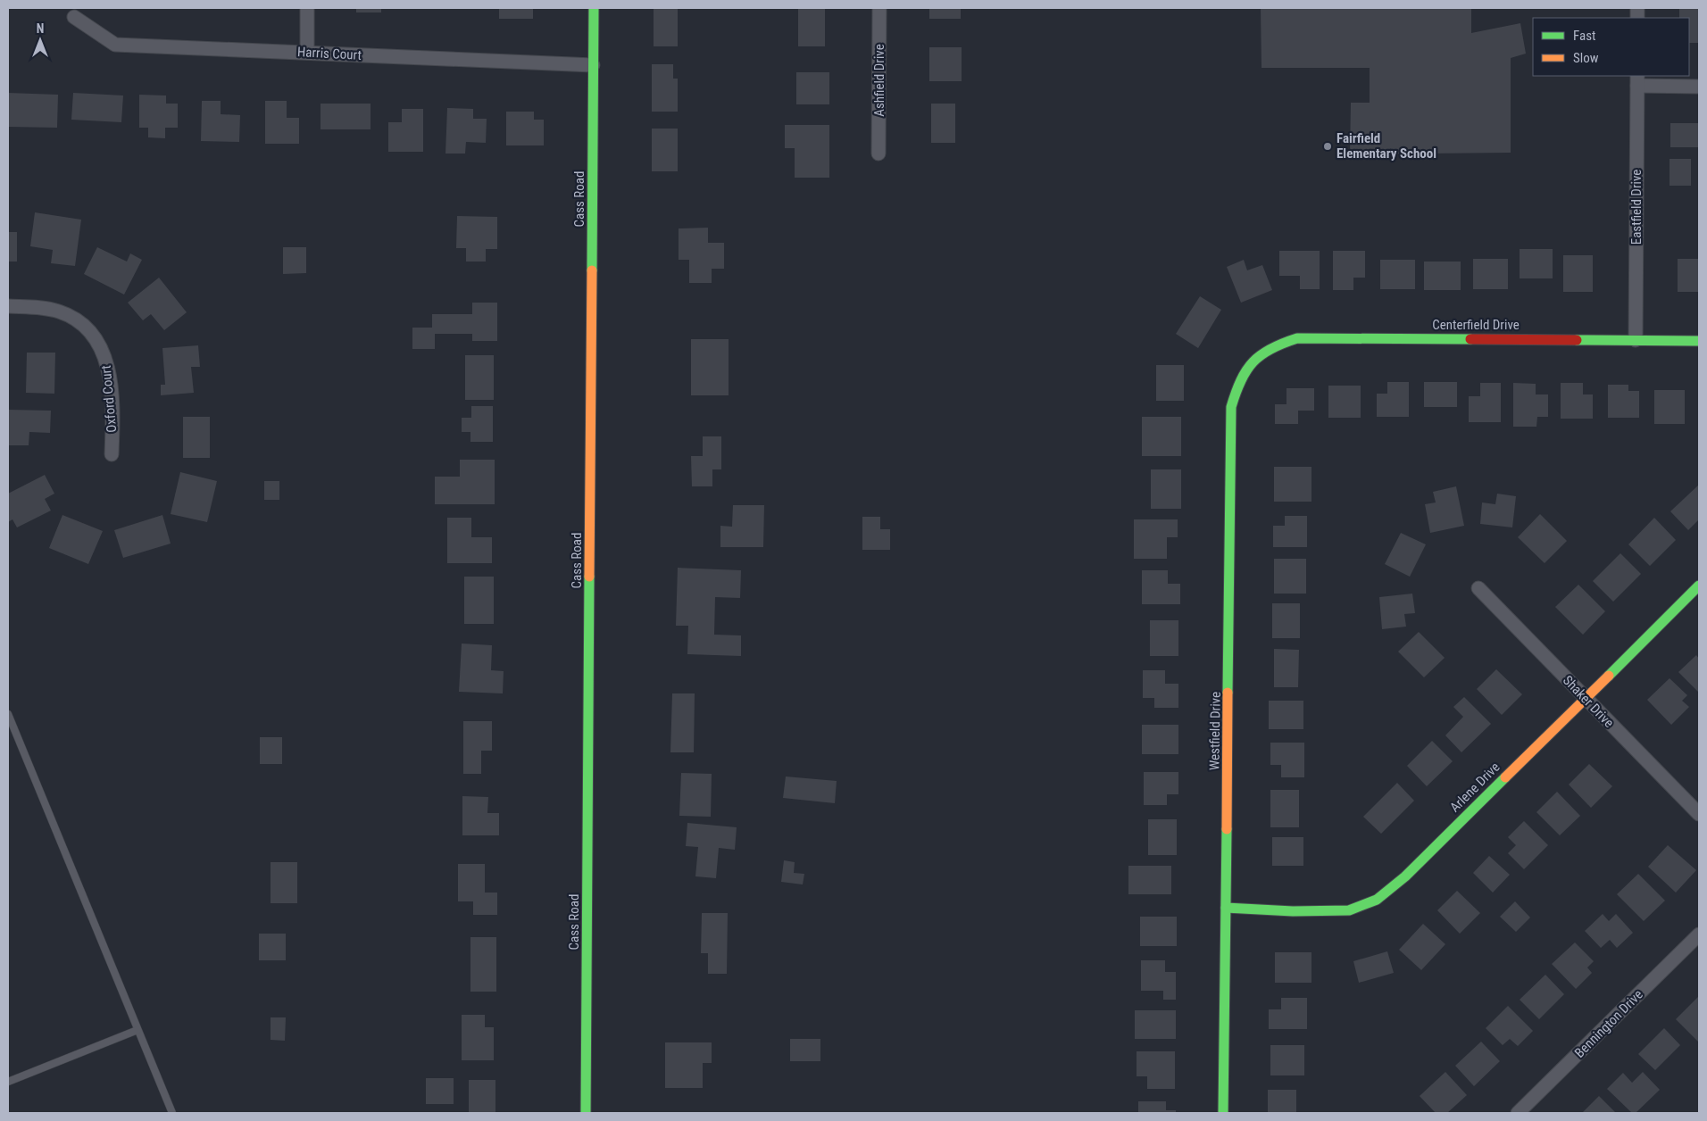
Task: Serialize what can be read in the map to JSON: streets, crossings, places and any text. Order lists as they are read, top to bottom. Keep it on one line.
{"streets":{"street":["Harris Court","Ashfield Drive","Cass Road","Eastfield Drive","Centerfield Drive","Oxford Court","Shaker Drive","Westfield Drive","Arlene Drive","Bennington Drive"]},"crossings":[["Harris Court","Cass Road"],["Eastfield Drive","Centerfield Drive"],["Centerfield Drive","Westfield Drive"],["Shaker Drive","Arlene Drive"],["Westfield Drive","Arlene Drive"]],"places":["Fairfield Elementary School"],"legend":["Fast","Slow"],"north":"top"}
